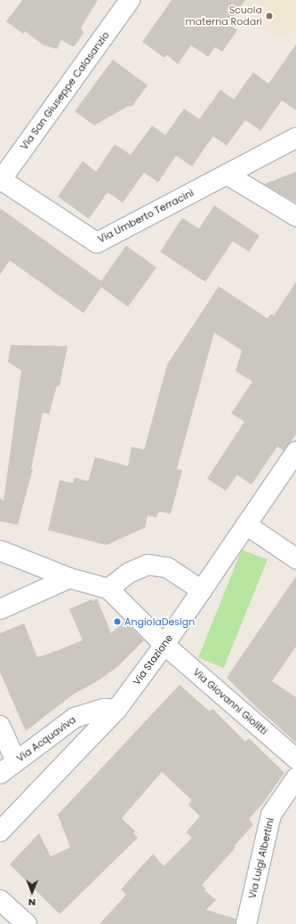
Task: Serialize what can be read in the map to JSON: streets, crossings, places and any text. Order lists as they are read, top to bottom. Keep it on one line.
{"streets":{"street":["Via San Giuseppe Calasanzio","Via Umberto Terracini","Via Stazione","Via Giovanni Giolitti","Via Acquaviva","Via Luigi Albertini"]},"crossings":[["Via San Giuseppe Calasanzio","Via Umberto Terracini"],["Via Stazione","Via Giovanni Giolitti"],["Via Stazione","Via Acquaviva"]],"places":["Scuola materna Rodari","AngiolaDesign"],"north":"bottom"}
